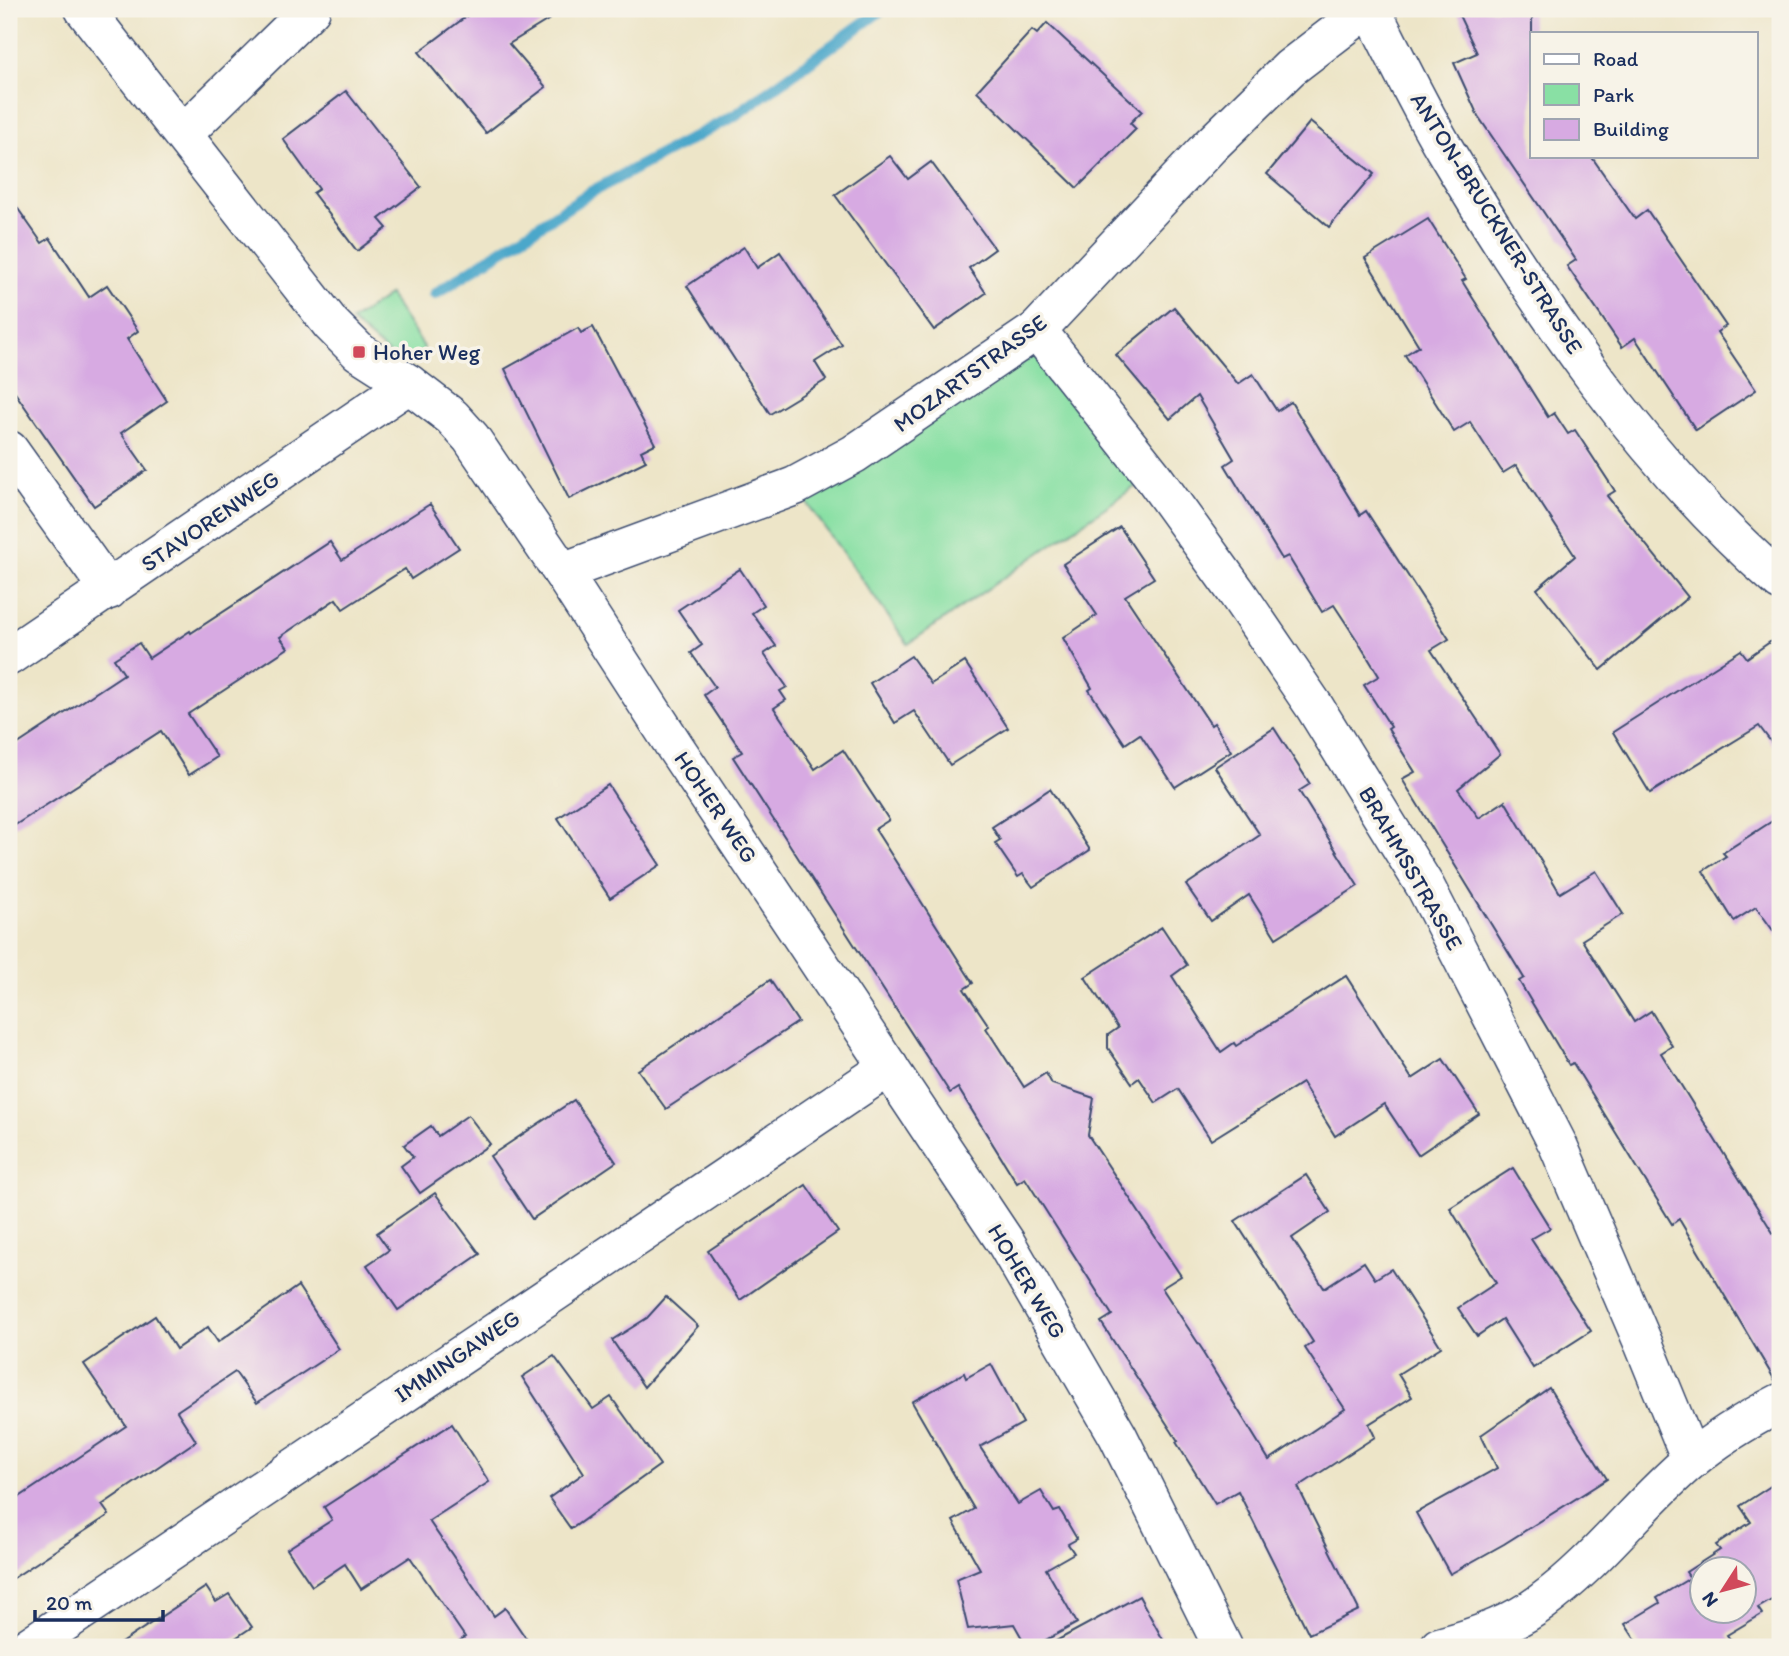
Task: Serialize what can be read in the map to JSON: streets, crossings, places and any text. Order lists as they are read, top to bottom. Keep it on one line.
{"streets":{"street":["ANTON-BRUCKNER-STRASSE","MOZARTSTRASSE","STAVORENWEG","HOHER WEG","BRAHMSSTRASSE","IMMINGAWEG"]},"crossings":[["ANTON-BRUCKNER-STRASSE","MOZARTSTRASSE"],["MOZARTSTRASSE","HOHER WEG"],["MOZARTSTRASSE","BRAHMSSTRASSE"],["STAVORENWEG","HOHER WEG"],["HOHER WEG","IMMINGAWEG"]],"places":{"transit":["Hoher Weg"]},"legend":["Road","Park","Building"],"scale_bar":"20 m","north":"bottom left"}
